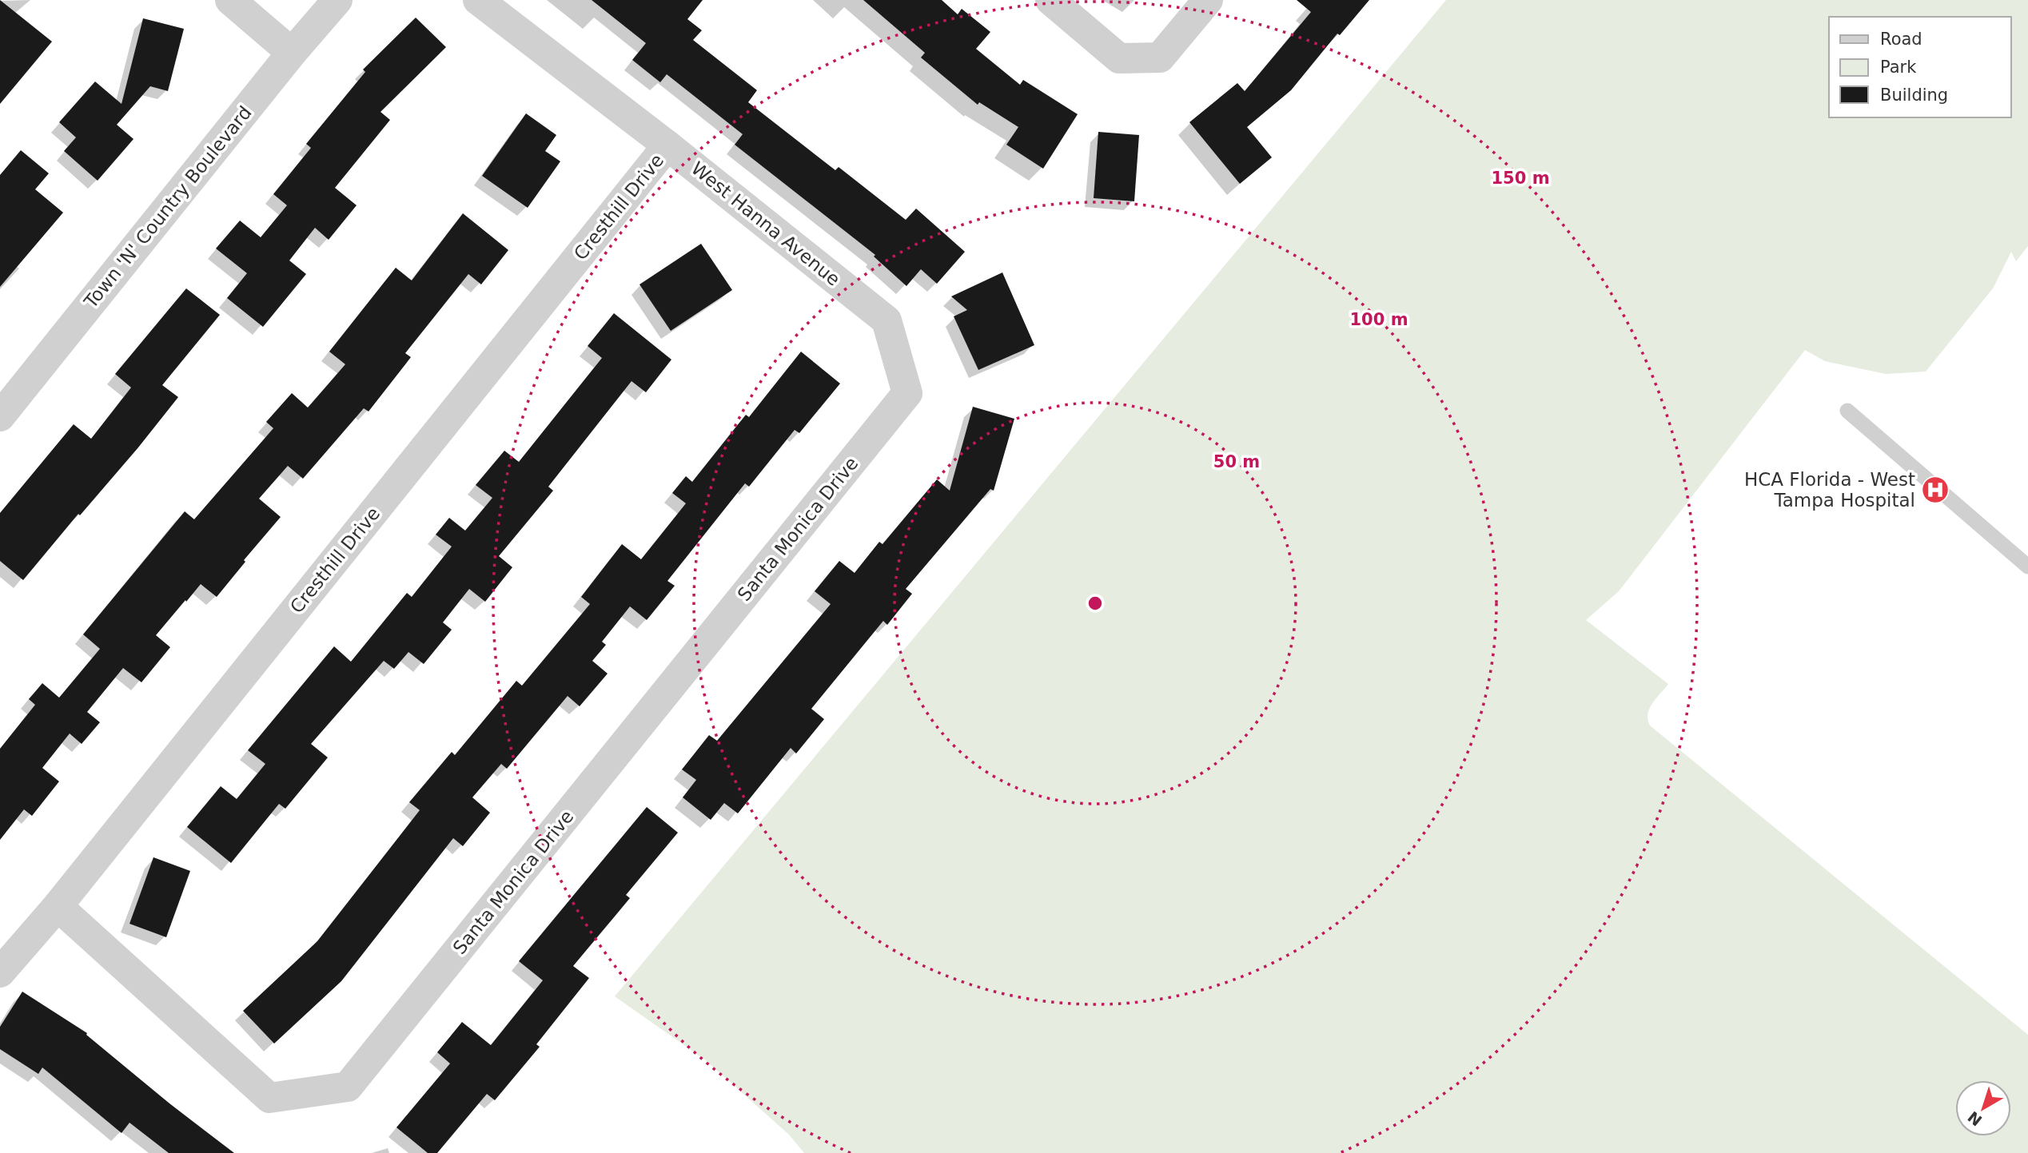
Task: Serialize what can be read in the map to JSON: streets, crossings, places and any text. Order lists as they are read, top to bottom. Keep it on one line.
{"streets":{"street":["Town 'N' Country Boulevard","Cresthill Drive","West Hanna Avenue","Santa Monica Drive"]},"crossings":[["Cresthill Drive","West Hanna Avenue"],["Cresthill Drive","Santa Monica Drive"],["West Hanna Avenue","Santa Monica Drive"]],"places":{"hospital":["HCA Florida - West Tampa Hospital"]},"legend":["Road","Park","Building"],"north":"bottom left","rings":["150 m","100 m","50 m"]}
